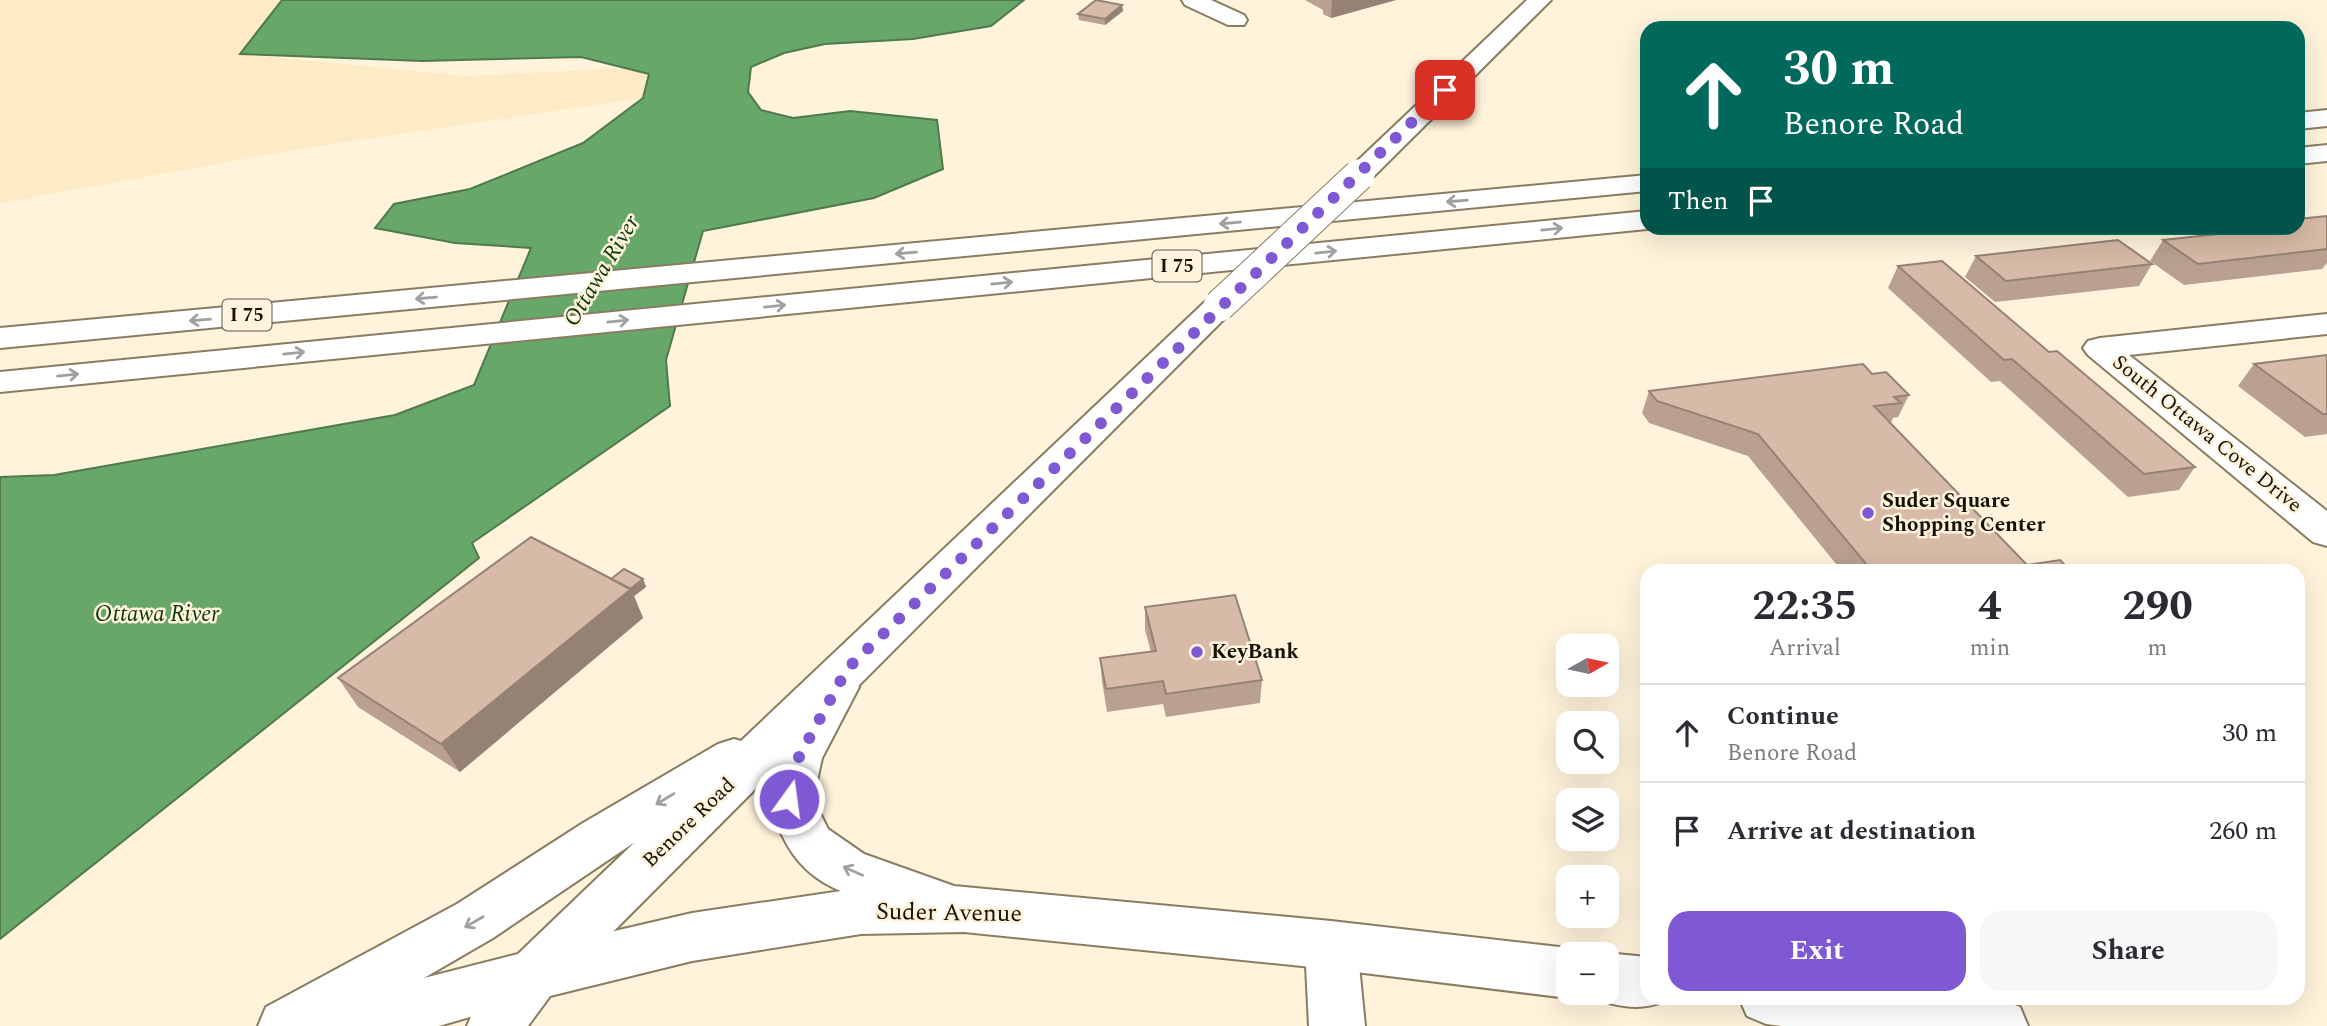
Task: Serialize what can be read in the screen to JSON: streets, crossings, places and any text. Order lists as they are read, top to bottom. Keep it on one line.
{"streets":{"main road":["I 75","South Ottawa Cove Drive","Benore Road","Suder Avenue"]},"crossings":[["Benore Road","Suder Avenue"]],"water":["Ottawa River"],"places":["Suder Square Shopping Center","KeyBank"],"north":"right","page":{"turn":["30 m","Benore Road"],"then":"Then","eta":["22:35","Arrival","4","min","290","m"],"map_buttons":["+","−"],"list":[{"name":"Continue","note":"Benore Road","value":"30 m"},{"name":"Arrive at destination","value":"260 m"}],"buttons":["Exit","Share"]}}
